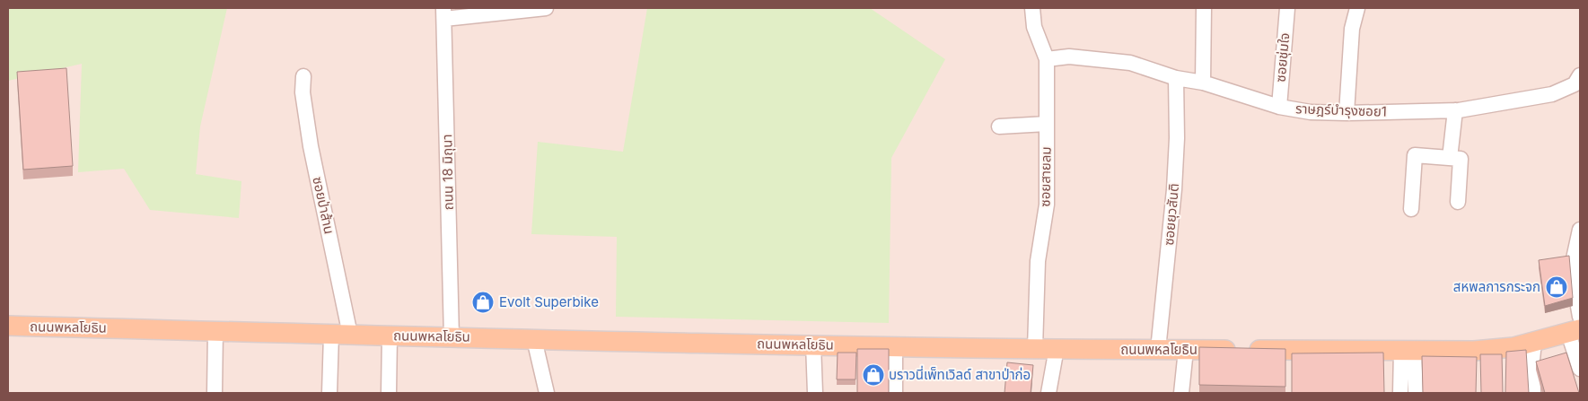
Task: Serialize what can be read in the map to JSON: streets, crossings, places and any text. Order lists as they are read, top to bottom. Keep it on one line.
{"streets":{"main road":["ถนนพหลโยธิน"],"street":["ซอยชุ่มใจ","ราษฎร์บำรุงซอย1","ถนน 18 มิถุนา","ซอยสายลม","ซอยป่าส้าน","ซอยยุวสันติ"]},"crossings":[["ซอยชุ่มใจ","ราษฎร์บำรุงซอย1"],["ราษฎร์บำรุงซอย1","ซอยสายลม"],["ราษฎร์บำรุงซอย1","ซอยยุวสันติ"],["ถนน 18 มิถุนา","ถนนพหลโยธิน"],["ซอยสายลม","ถนนพหลโยธิน"],["ซอยป่าส้าน","ถนนพหลโยธิน"],["ซอยยุวสันติ","ถนนพหลโยธิน"]],"places":{"shop":["สหพลการกระจก","Evolt Superbike","บราวนี่เพ็ทเวิลด์ สาขาป่าก่อ"]}}
